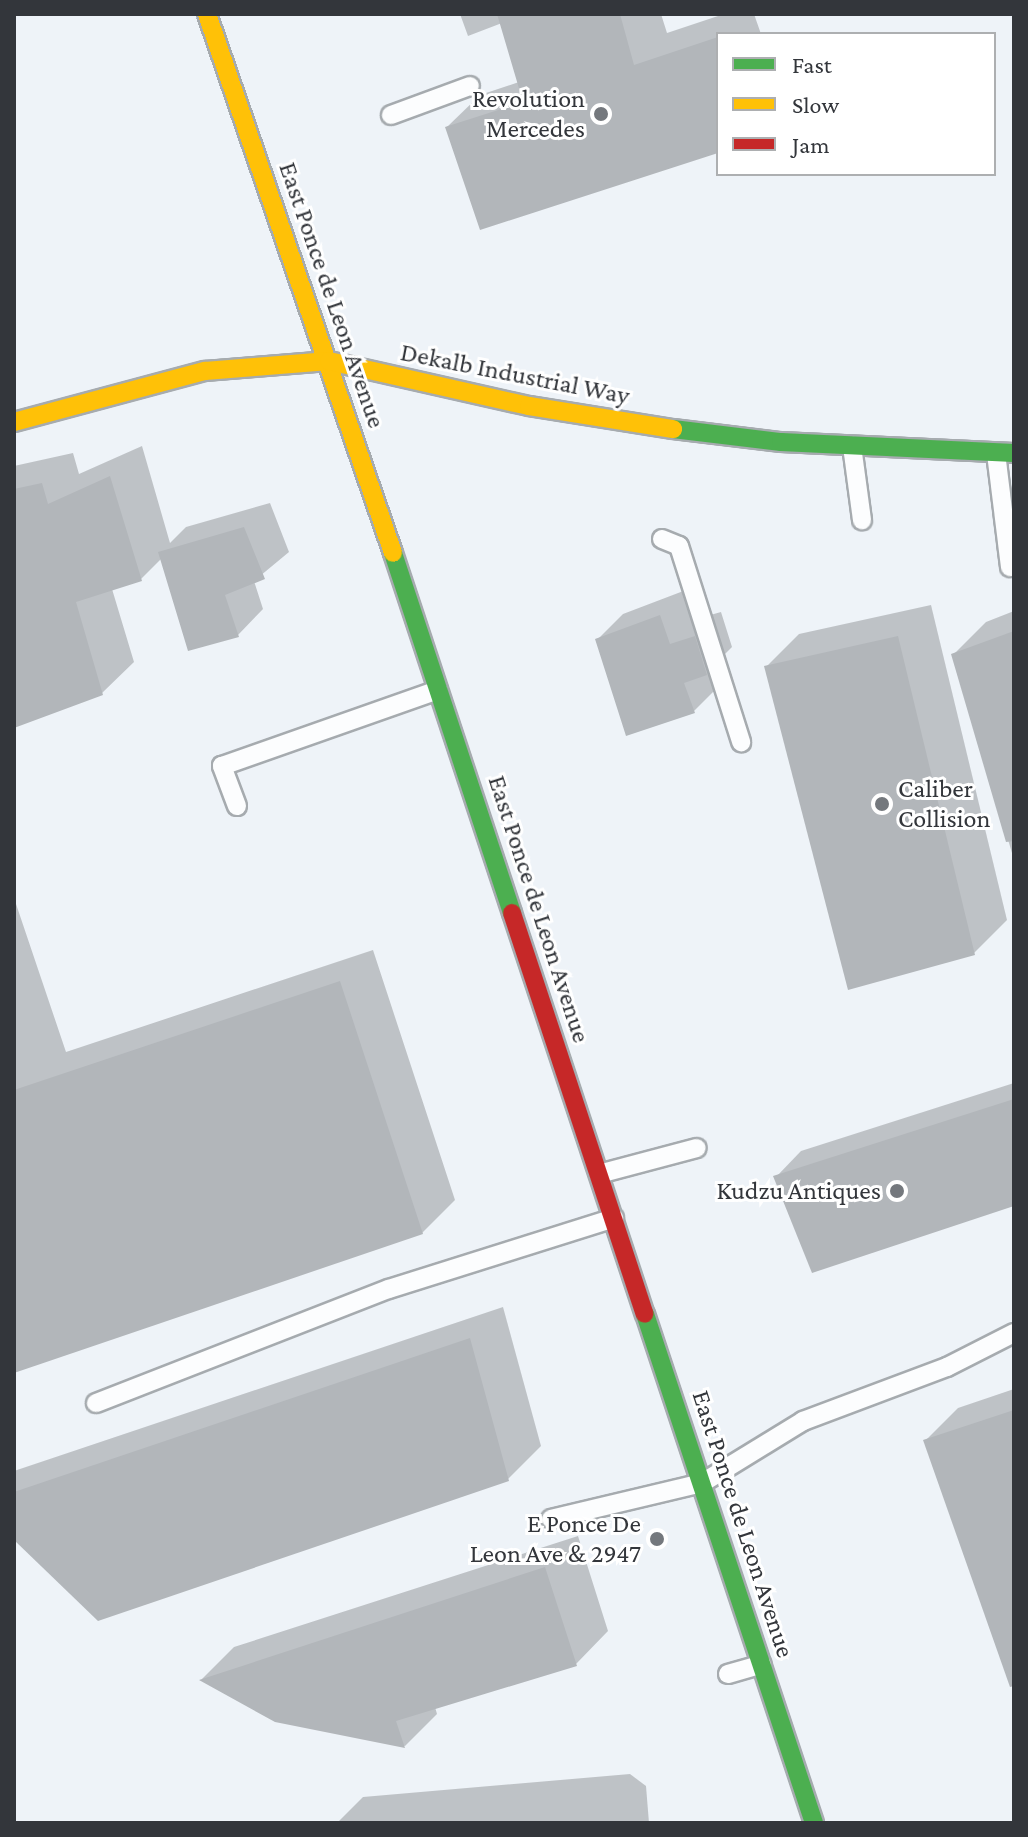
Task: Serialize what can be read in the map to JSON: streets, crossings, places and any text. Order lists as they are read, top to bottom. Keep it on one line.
{"streets":{"main road":["East Ponce de Leon Avenue","Dekalb Industrial Way"]},"crossings":[["East Ponce de Leon Avenue","Dekalb Industrial Way"]],"places":["Revolution Mercedes","Caliber Collision","Kudzu Antiques","E Ponce De Leon Ave & 2947"],"legend":["Fast","Slow","Jam"]}
